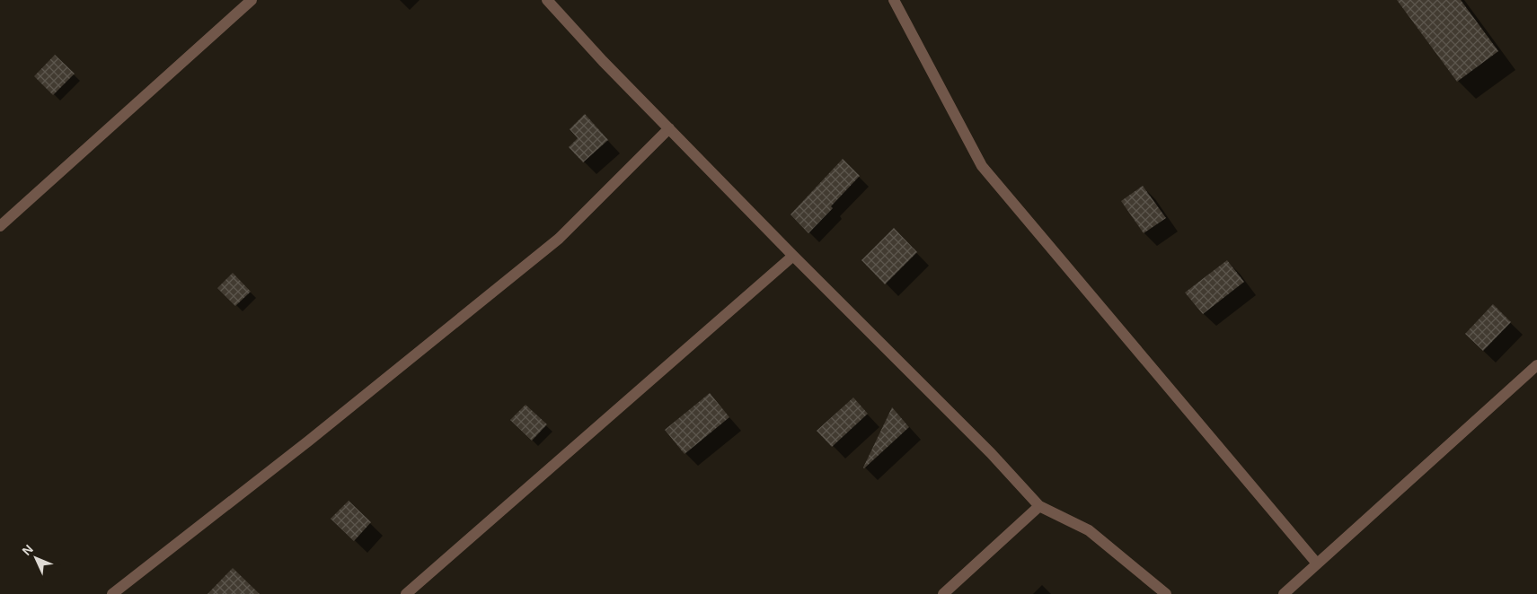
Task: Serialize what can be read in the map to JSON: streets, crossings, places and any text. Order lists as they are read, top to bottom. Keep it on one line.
{"north":"top left"}
